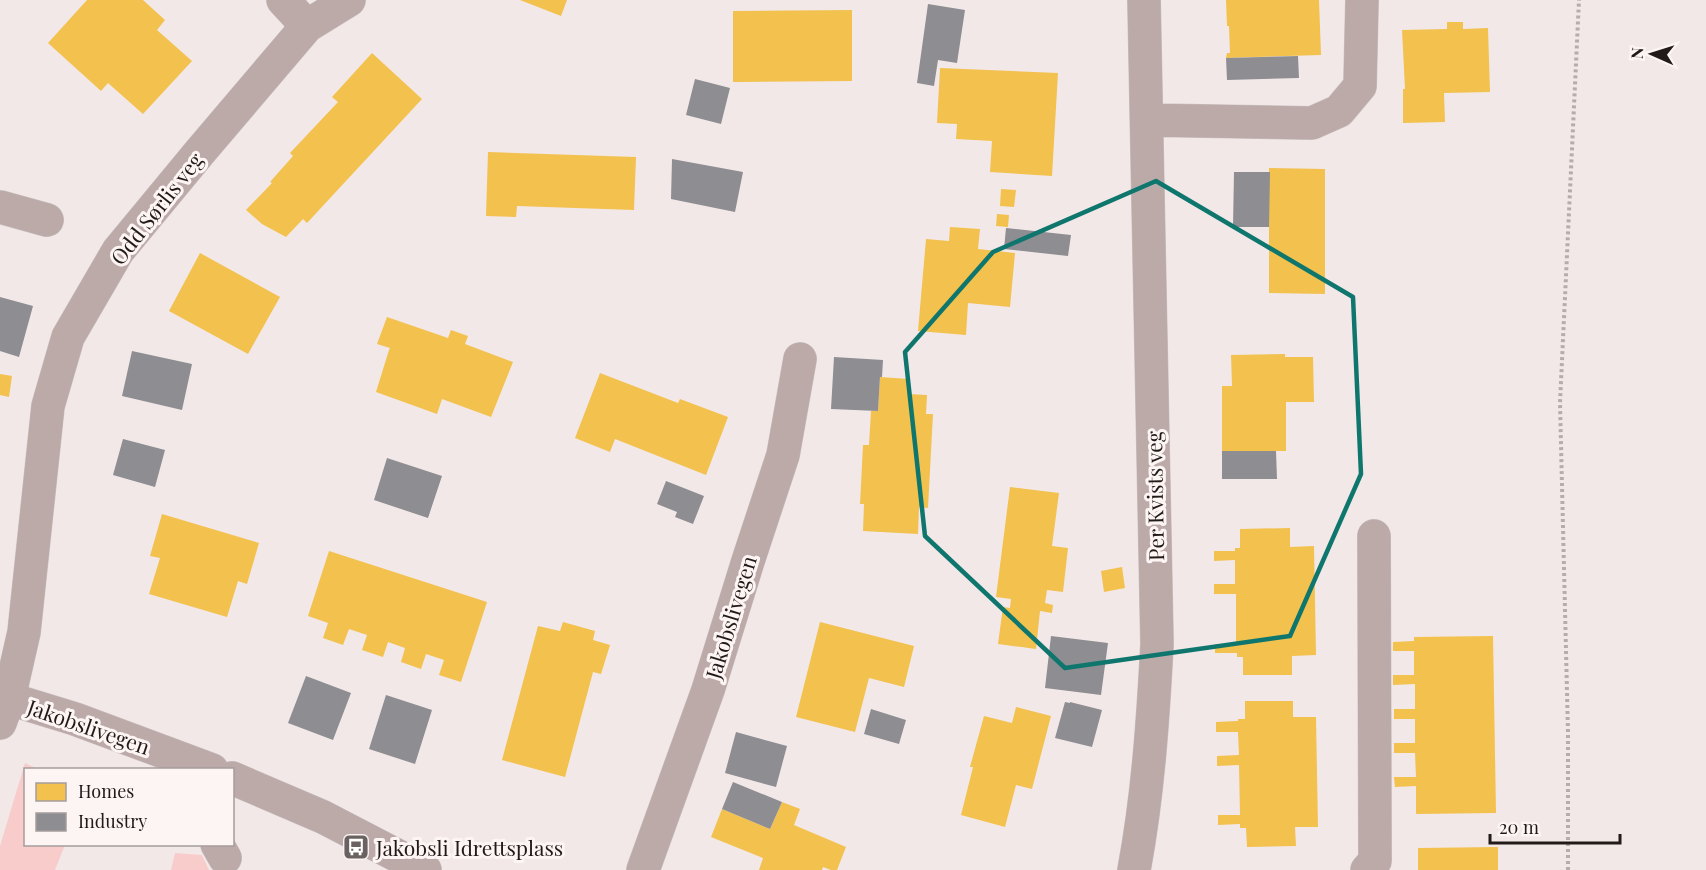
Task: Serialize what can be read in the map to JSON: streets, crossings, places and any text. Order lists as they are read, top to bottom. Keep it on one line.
{"streets":{"street":["Odd Sørlis veg","Per Kvists veg","Jakobslivegen"]},"crossings":[["Odd Sørlis veg","Jakobslivegen"]],"places":{"bus stop":["Jakobsli Idrettsplass"]},"legend":["Homes","Industry"],"scale_bar":"20 m","north":"left"}
